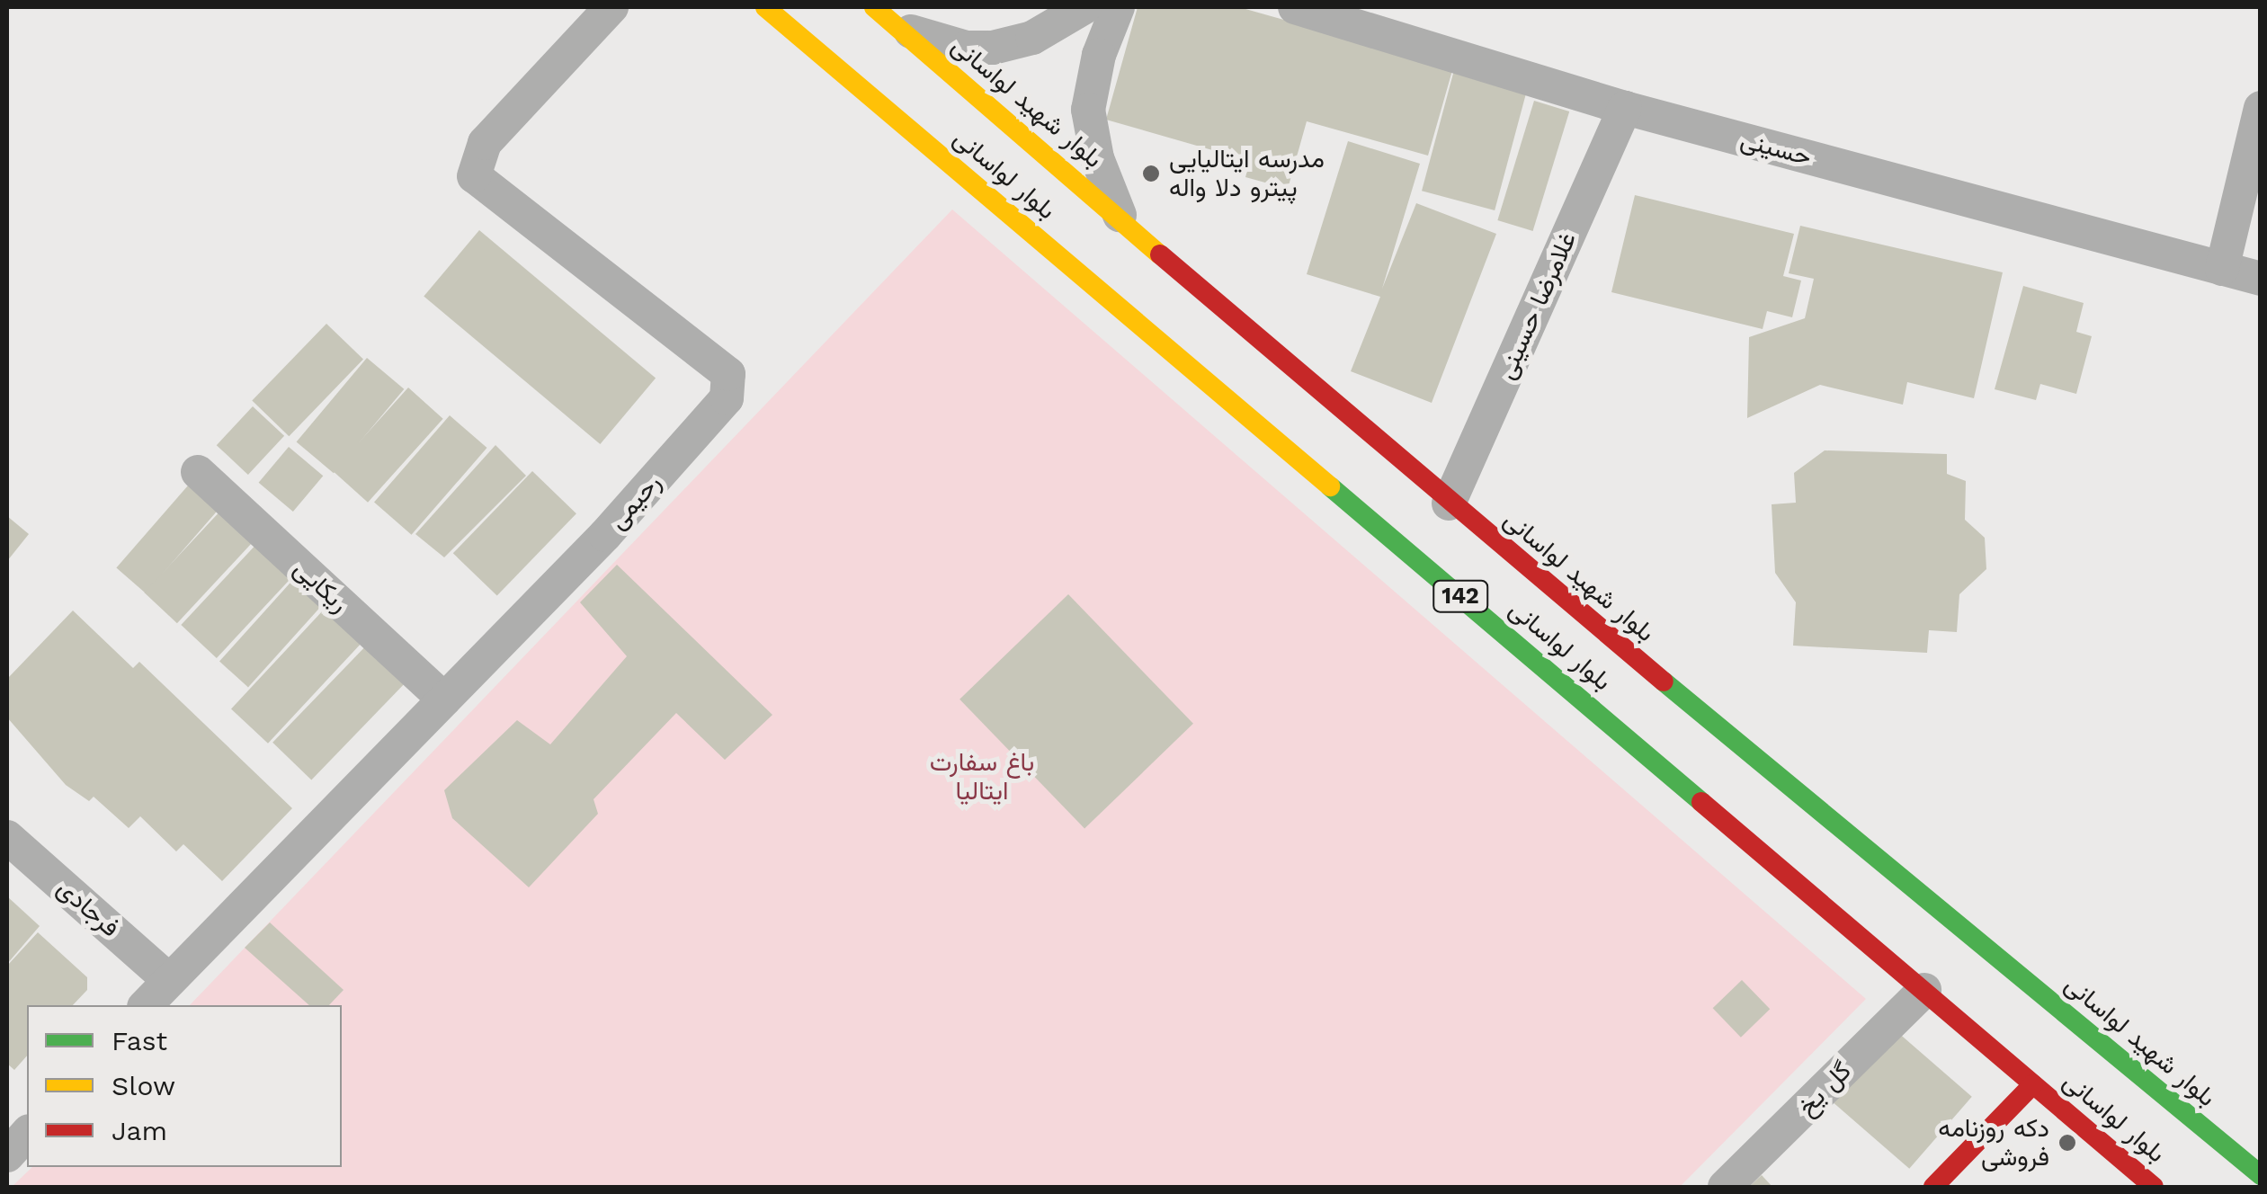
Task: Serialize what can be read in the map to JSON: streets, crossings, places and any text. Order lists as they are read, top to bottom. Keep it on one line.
{"streets":{"main road":["بلوار شهید لواسانی","بلوار لواسانی","142"],"street":["حسینی","غلامرضا حسینی","رحیمی","ریکایی","فرجادی","گل یخ"]},"crossings":[["بلوار شهید لواسانی","غلامرضا حسینی"],["حسینی","غلامرضا حسینی"],["بلوار لواسانی","گل یخ"],["رحیمی","ریکایی"],["رحیمی","فرجادی"]],"parks":["باغ سفارت ایتالیا"],"places":["مدرسه ایتالیایی پیترو دلا واله","دکه روزنامه فروشی"],"legend":["Fast","Slow","Jam"]}
